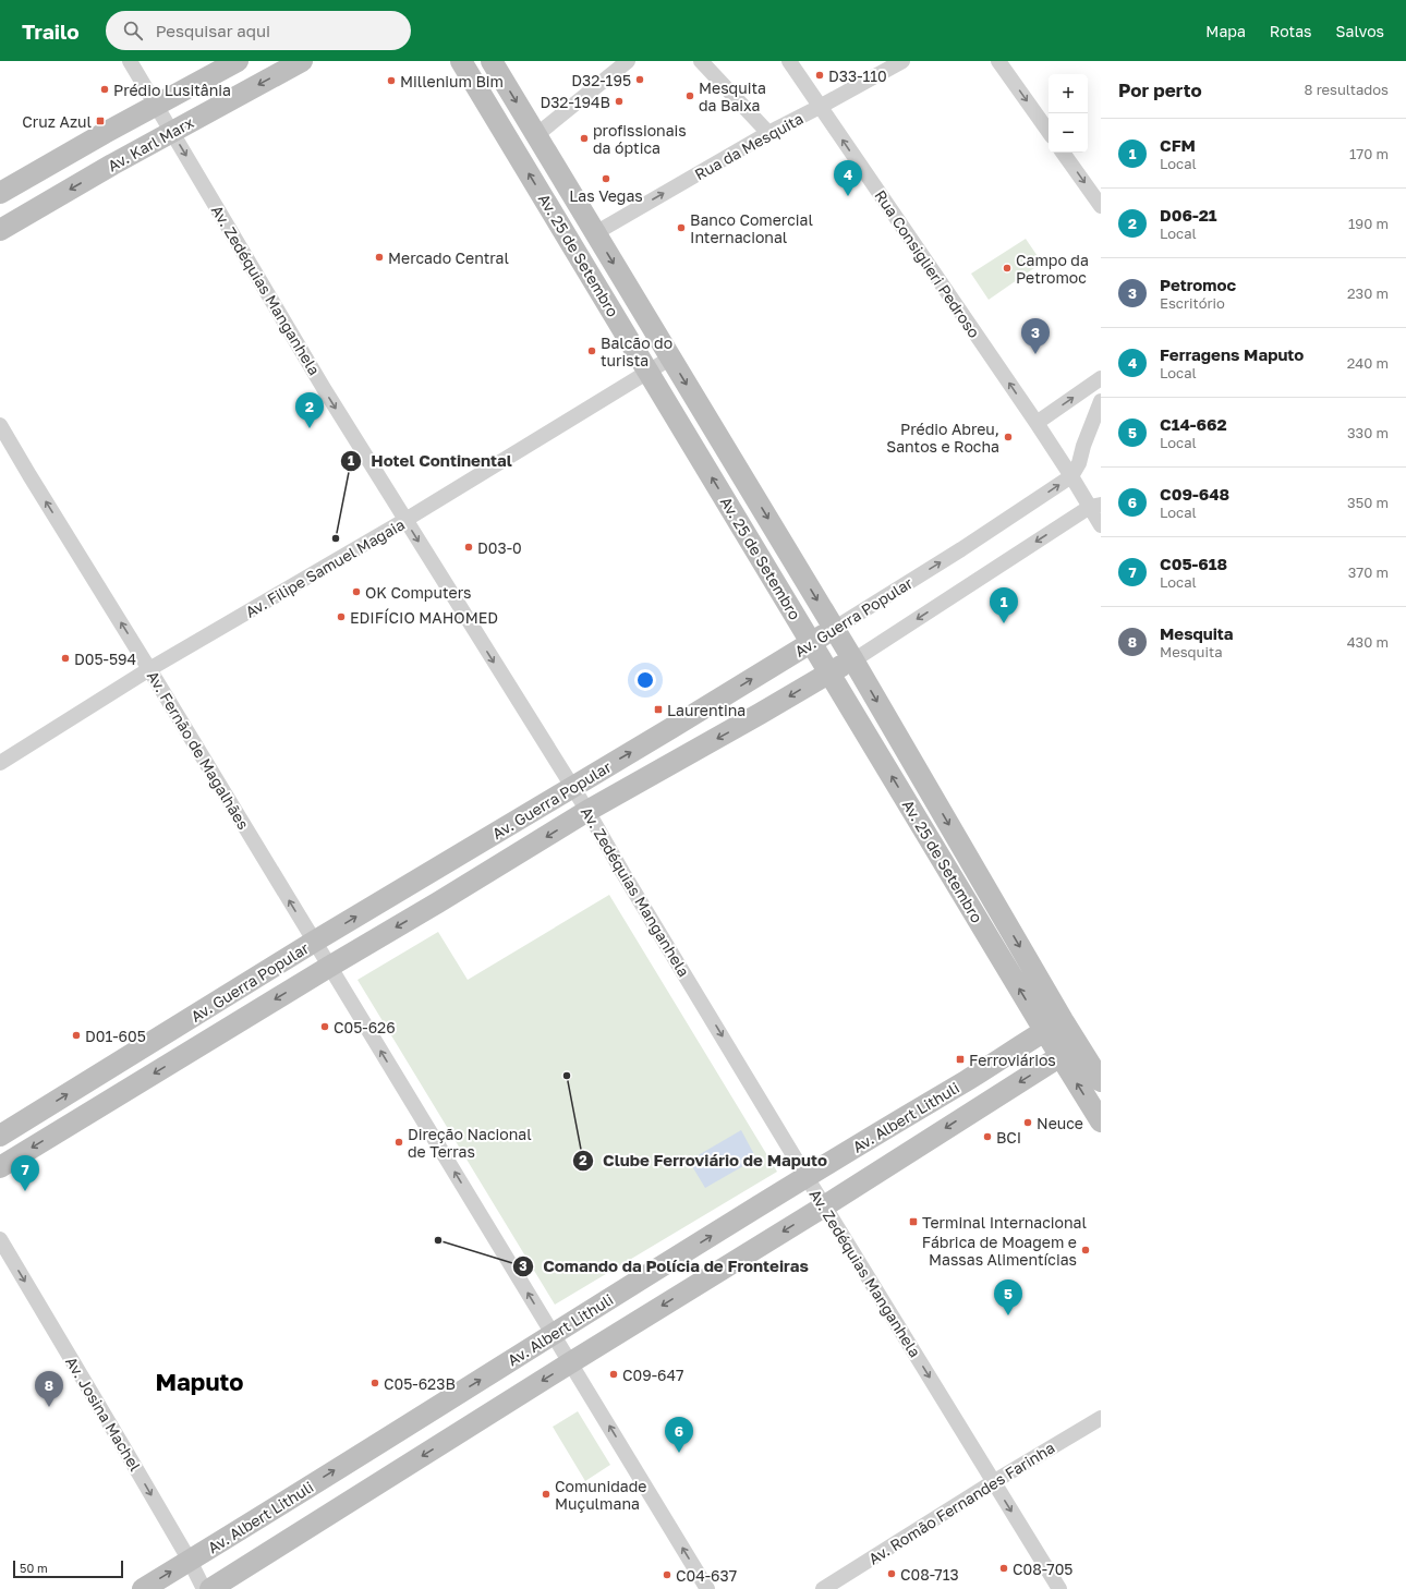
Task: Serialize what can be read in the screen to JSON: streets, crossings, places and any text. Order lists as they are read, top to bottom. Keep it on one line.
{"streets":{"main road":["Av. Karl Marx","Av. 25 de Setembro","Av. Guerra Popular","Av. Albert Lithuli"],"street":["Rua da Mesquita","Rua Consiglieri Pedroso","Av. Zedéquias Manganhela","Av. Filipe Samuel Magaia","Av. Fernão de Magalhães","Av. Josina Machel","Av. Romão Fernandes Farinha"]},"crossings":[["Av. Karl Marx","Av. Zedéquias Manganhela"],["Rua da Mesquita","Av. 25 de Setembro"],["Rua da Mesquita","Rua Consiglieri Pedroso"],["Av. 25 de Setembro","Av. Filipe Samuel Magaia"],["Av. 25 de Setembro","Av. Guerra Popular"],["Av. 25 de Setembro","Av. Albert Lithuli"],["Rua Consiglieri Pedroso","Av. Guerra Popular"],["Av. Zedéquias Manganhela","Av. Filipe Samuel Magaia"],["Av. Zedéquias Manganhela","Av. Guerra Popular"],["Av. Zedéquias Manganhela","Av. Albert Lithuli"],["Av. Zedéquias Manganhela","Av. Romão Fernandes Farinha"],["Av. Filipe Samuel Magaia","Av. Fernão de Magalhães"],["Av. Guerra Popular","Av. Fernão de Magalhães"],["Av. Albert Lithuli","Av. Josina Machel"]],"one_way":["Rua Consiglieri Pedroso","Av. Zedéquias Manganhela","Av. Fernão de Magalhães","Av. Josina Machel"],"districts":["Maputo"],"places":{"other":["D33-110","D32-195","Millenium Bim","Prédio Lusitânia","Mesquita da Baixa","D32-194B","profissionais da óptica","Las Vegas","Banco Comercial Internacional","Mercado Central","Campo da Petromoc","Balcão do turista","Prédio Abreu, Santos e Rocha","Hotel Continental","D03-0","OK Computers","EDIFÍCIO MAHOMED","D05-594","C05-626","D01-605","Clube Ferroviário de Maputo","Neuce","BCI","Direção Nacional de Terras","Comando da Polícia de Fronteiras","Fábrica de Moagem e Massas Alimentícias","C09-647","C05-623B","Comunidade Muçulmana","C08-705","C08-713","C04-637"],"transit":["Cruz Azul","Laurentina","Ferroviários","Terminal Internacional"]},"scale_bar":"50 m","page":{"header":"Trailo","search":"Pesquisar aqui","nav":["Mapa","Rotas","Salvos"],"heading":["Por perto","8 resultados"],"map_buttons":["+","−"],"list":[{"mark":"1","name":"CFM","note":"Local","value":"170 m"},{"mark":"2","name":"D06-21","note":"Local","value":"190 m"},{"mark":"3","name":"Petromoc","note":"Escritório","value":"230 m"},{"mark":"4","name":"Ferragens Maputo","note":"Local","value":"240 m"},{"mark":"5","name":"C14-662","note":"Local","value":"330 m"},{"mark":"6","name":"C09-648","note":"Local","value":"350 m"},{"mark":"7","name":"C05-618","note":"Local","value":"370 m"},{"mark":"8","name":"Mesquita","note":"Mesquita","value":"430 m"}],"pins":["4","3","2","1","7","5","8","6"],"scale":"50 m"}}
